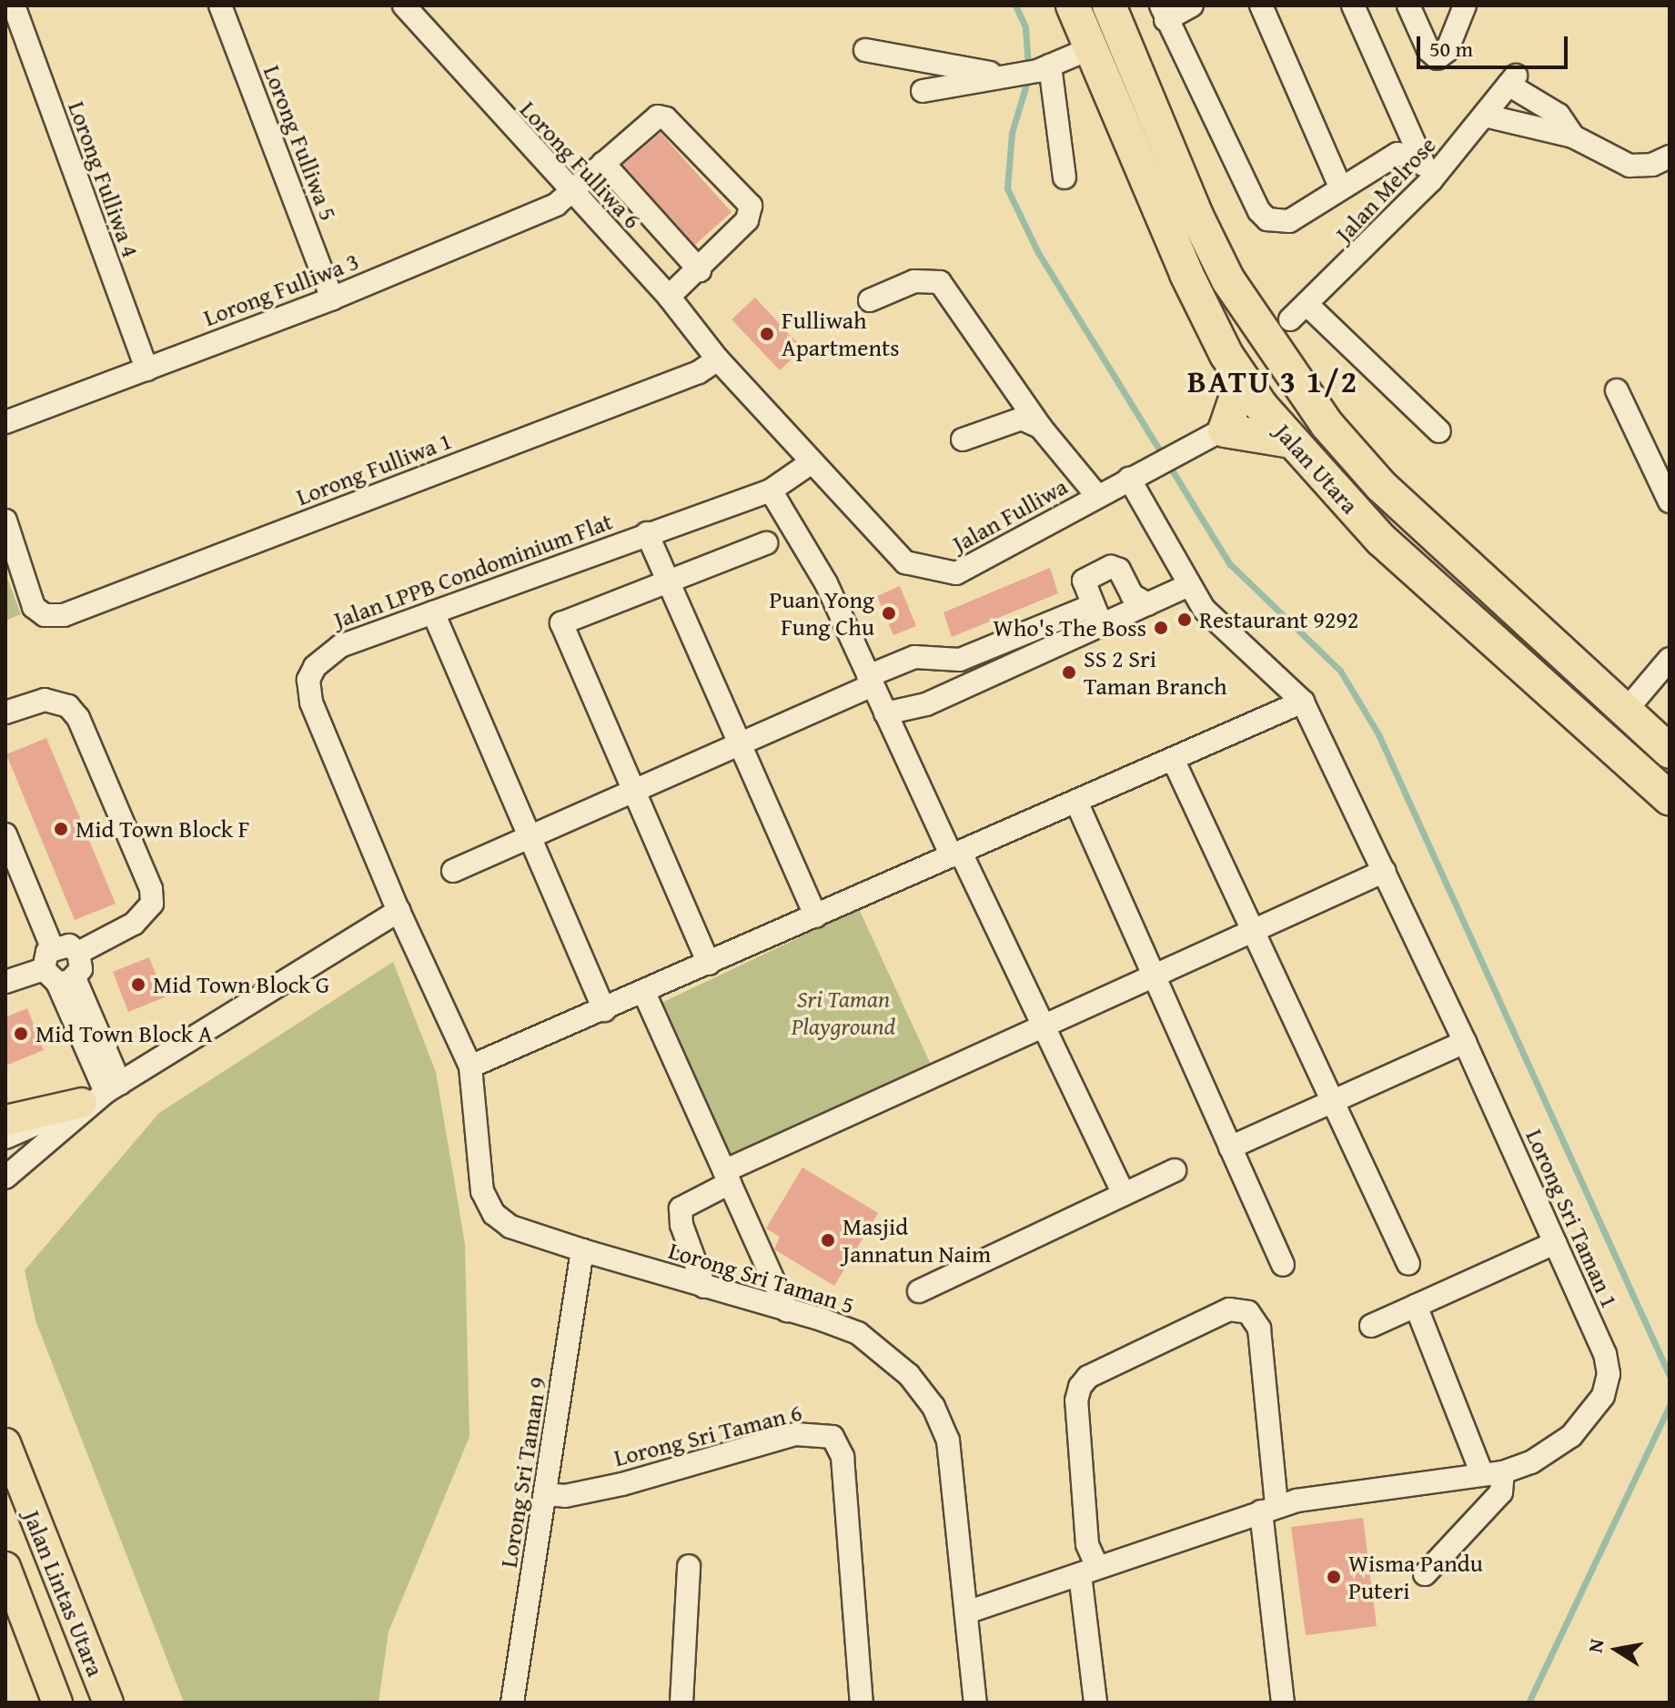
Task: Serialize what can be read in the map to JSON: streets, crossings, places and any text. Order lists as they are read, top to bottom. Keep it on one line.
{"streets":{"highway":["Jalan Utara"],"main road":["Jalan Lintas Utara"],"street":["Lorong Fulliwa 5","Lorong Fulliwa 6","Lorong Fulliwa 4","Jalan Melrose","Lorong Fulliwa 3","Lorong Fulliwa 1","Jalan Fulliwa","Jalan LPPB Condominium Flat","Lorong Sri Taman 1","Lorong Sri Taman 5","Lorong Sri Taman 6","Lorong Sri Taman 9"]},"crossings":[["Lorong Fulliwa 5","Lorong Fulliwa 3"],["Lorong Fulliwa 6","Lorong Fulliwa 3"],["Lorong Fulliwa 6","Lorong Fulliwa 1"],["Lorong Fulliwa 6","Jalan Fulliwa"],["Lorong Fulliwa 4","Lorong Fulliwa 3"],["Lorong Fulliwa 1","Jalan Fulliwa"],["Jalan Utara","Jalan Fulliwa"],["Jalan Fulliwa","Jalan LPPB Condominium Flat"],["Jalan Fulliwa","Lorong Sri Taman 1"],["Jalan LPPB Condominium Flat","Lorong Sri Taman 5"],["Lorong Sri Taman 1","Lorong Sri Taman 5"],["Lorong Sri Taman 5","Lorong Sri Taman 9"],["Lorong Sri Taman 6","Lorong Sri Taman 9"]],"districts":["BATU 3 1/2"],"parks":["Sri Taman Playground"],"places":["Fulliwah Apartments","Puan Yong Fung Chu","Restaurant 9292","Who's The Boss","SS 2 Sri Taman Branch","Mid Town Block F","Mid Town Block G","Mid Town Block A","Masjid Jannatun Naim","Wisma Pandu Puteri"],"scale_bar":"50 m","north":"left"}
